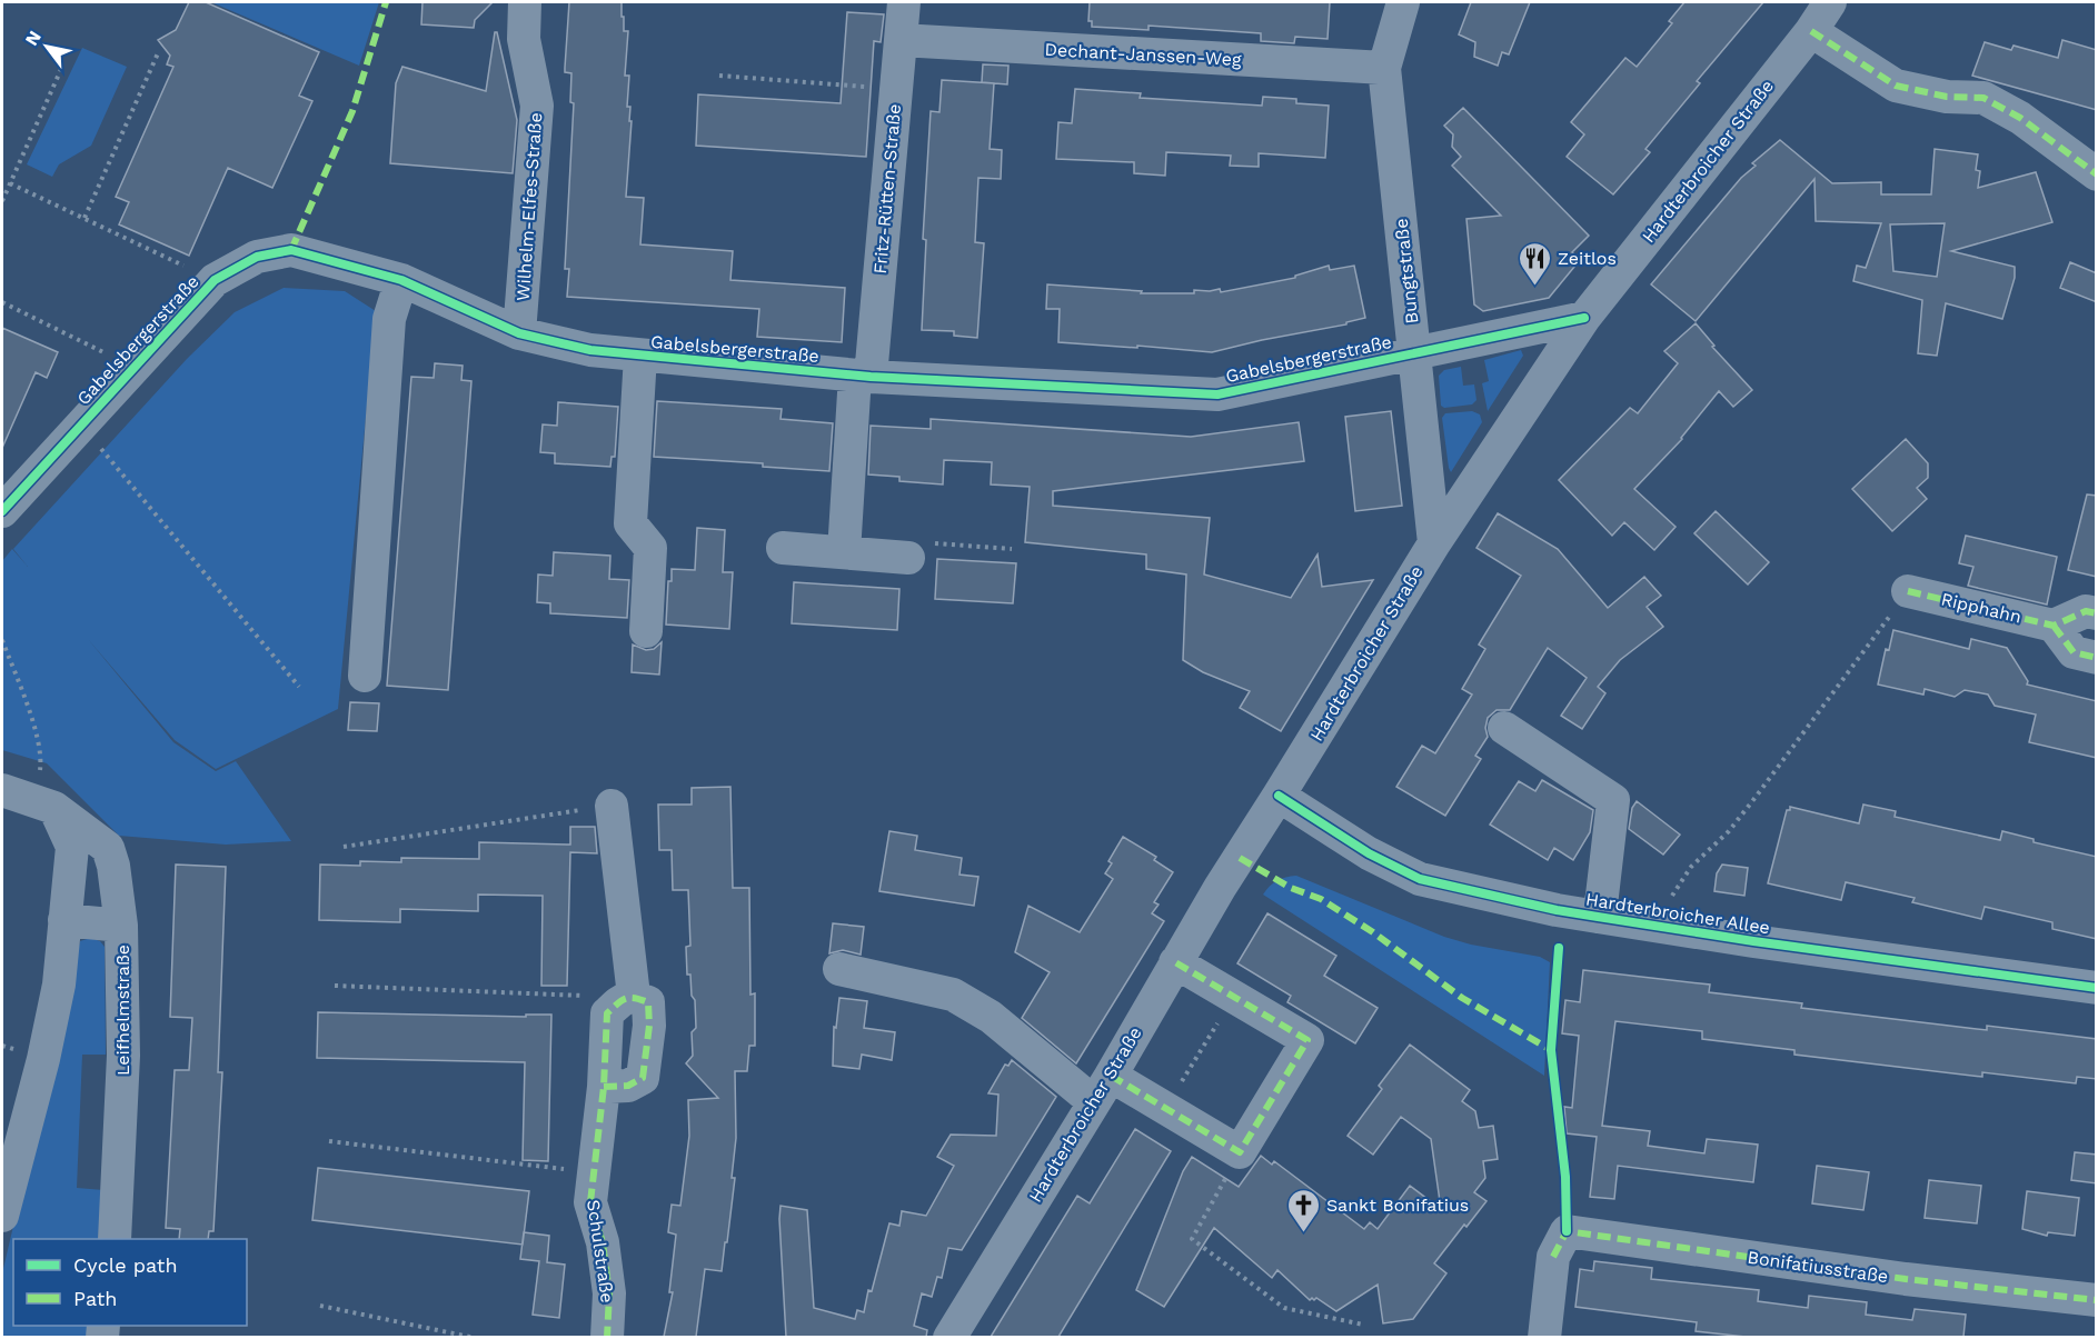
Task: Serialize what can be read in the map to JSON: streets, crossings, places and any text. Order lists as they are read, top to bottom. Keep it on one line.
{"streets":{"street":["Dechant-Janssen-Weg","Hardterbroicher Straße","Fritz-Rütten-Straße","Wilhelm-Elfes-Straße","Bungtstraße","Gabelsbergerstraße","Ripphahn","Hardterbroicher Allee","Leifhelmstraße","Schulstraße","Bonifatiusstraße"]},"crossings":[["Dechant-Janssen-Weg","Fritz-Rütten-Straße"],["Dechant-Janssen-Weg","Bungtstraße"],["Hardterbroicher Straße","Bungtstraße"],["Hardterbroicher Straße","Gabelsbergerstraße"],["Hardterbroicher Straße","Hardterbroicher Allee"],["Fritz-Rütten-Straße","Gabelsbergerstraße"],["Wilhelm-Elfes-Straße","Gabelsbergerstraße"],["Bungtstraße","Gabelsbergerstraße"]],"places":{"restaurant":["Zeitlos"],"church":["Sankt Bonifatius"]},"legend":["Cycle path","Path"],"north":"top left"}
